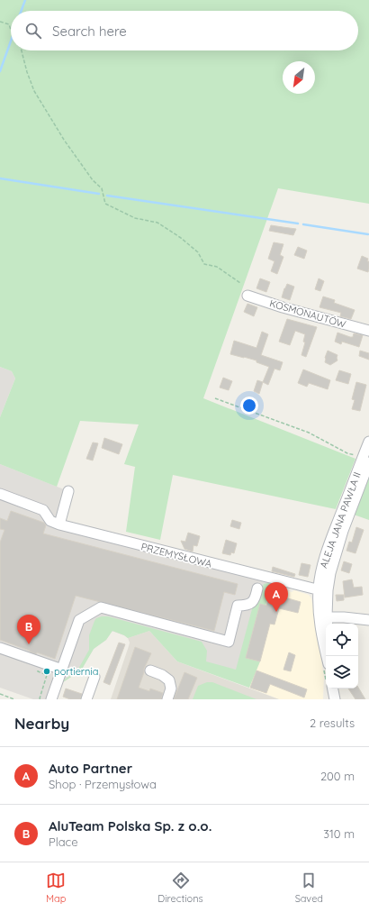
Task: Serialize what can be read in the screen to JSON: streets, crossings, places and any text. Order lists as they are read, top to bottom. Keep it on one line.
{"streets":{"street":["KOSMONAUTÓW","ALEJA JANA PAWŁA II","PRZEMYSŁOWA"]},"crossings":[["ALEJA JANA PAWŁA II","PRZEMYSŁOWA"]],"places":["portiernia"],"north":"bottom left","page":{"search":"Search here","pins":["A","B"],"heading":["Nearby","2 results"],"list":[{"mark":"A","name":"Auto Partner","note":"Shop · Przemysłowa","value":"200 m"},{"mark":"B","name":"AluTeam Polska Sp. z o.o.","note":"Place","value":"310 m"}],"nav":["Map","Directions","Saved"]}}
